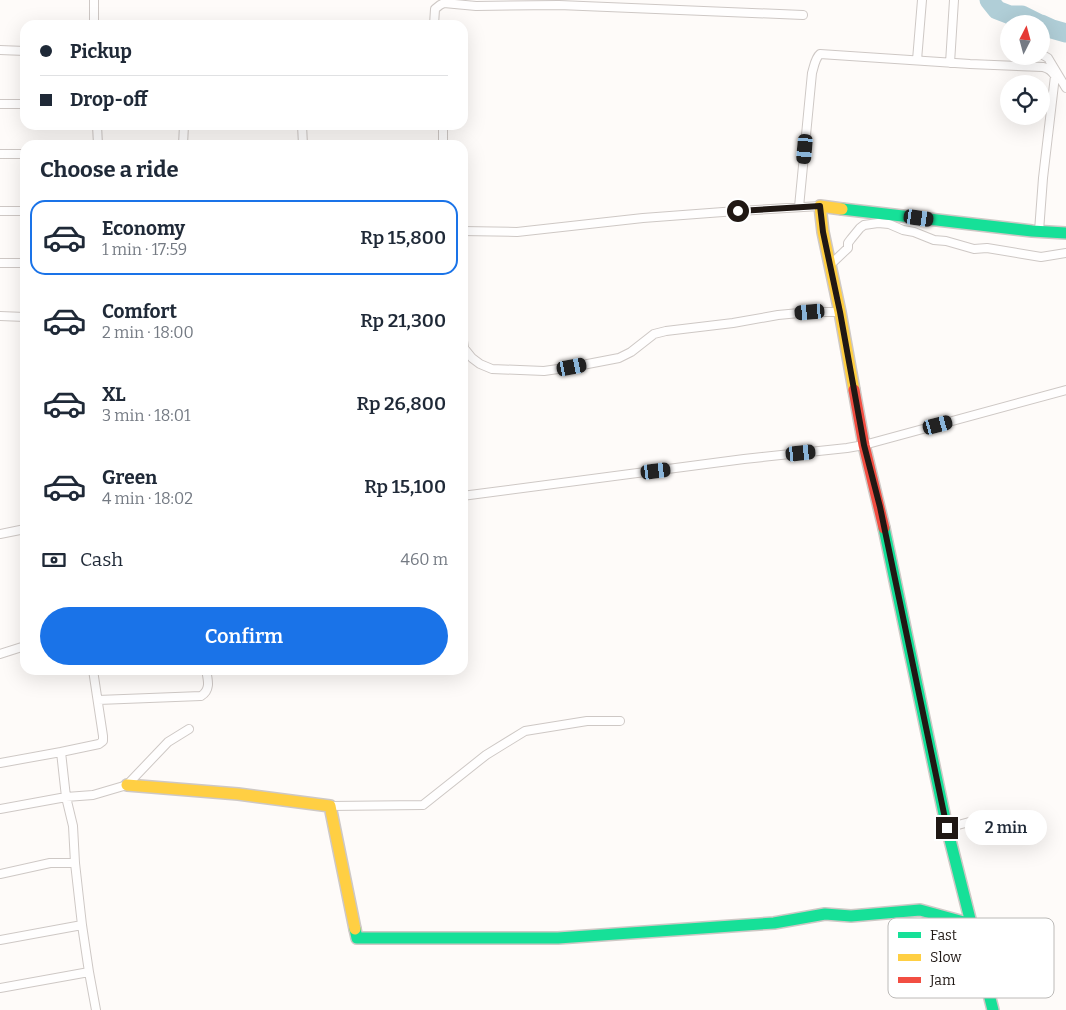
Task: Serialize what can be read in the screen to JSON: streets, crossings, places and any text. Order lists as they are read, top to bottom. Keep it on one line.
{"legend":["Fast","Slow","Jam"],"north":"top","page":{"banner":["Pickup","Drop-off"],"heading":"Choose a ride","list":[{"name":"Economy","note":"1 min · 17:59","value":"Rp 15,800"},{"name":"Comfort","note":"2 min · 18:00","value":"Rp 21,300"},{"name":"XL","note":"3 min · 18:01","value":"Rp 26,800"},{"name":"Green","note":"4 min · 18:02","value":"Rp 15,100"}],"pay":["Cash","460 m"],"buttons":"Confirm","bubble":"2 min"}}
